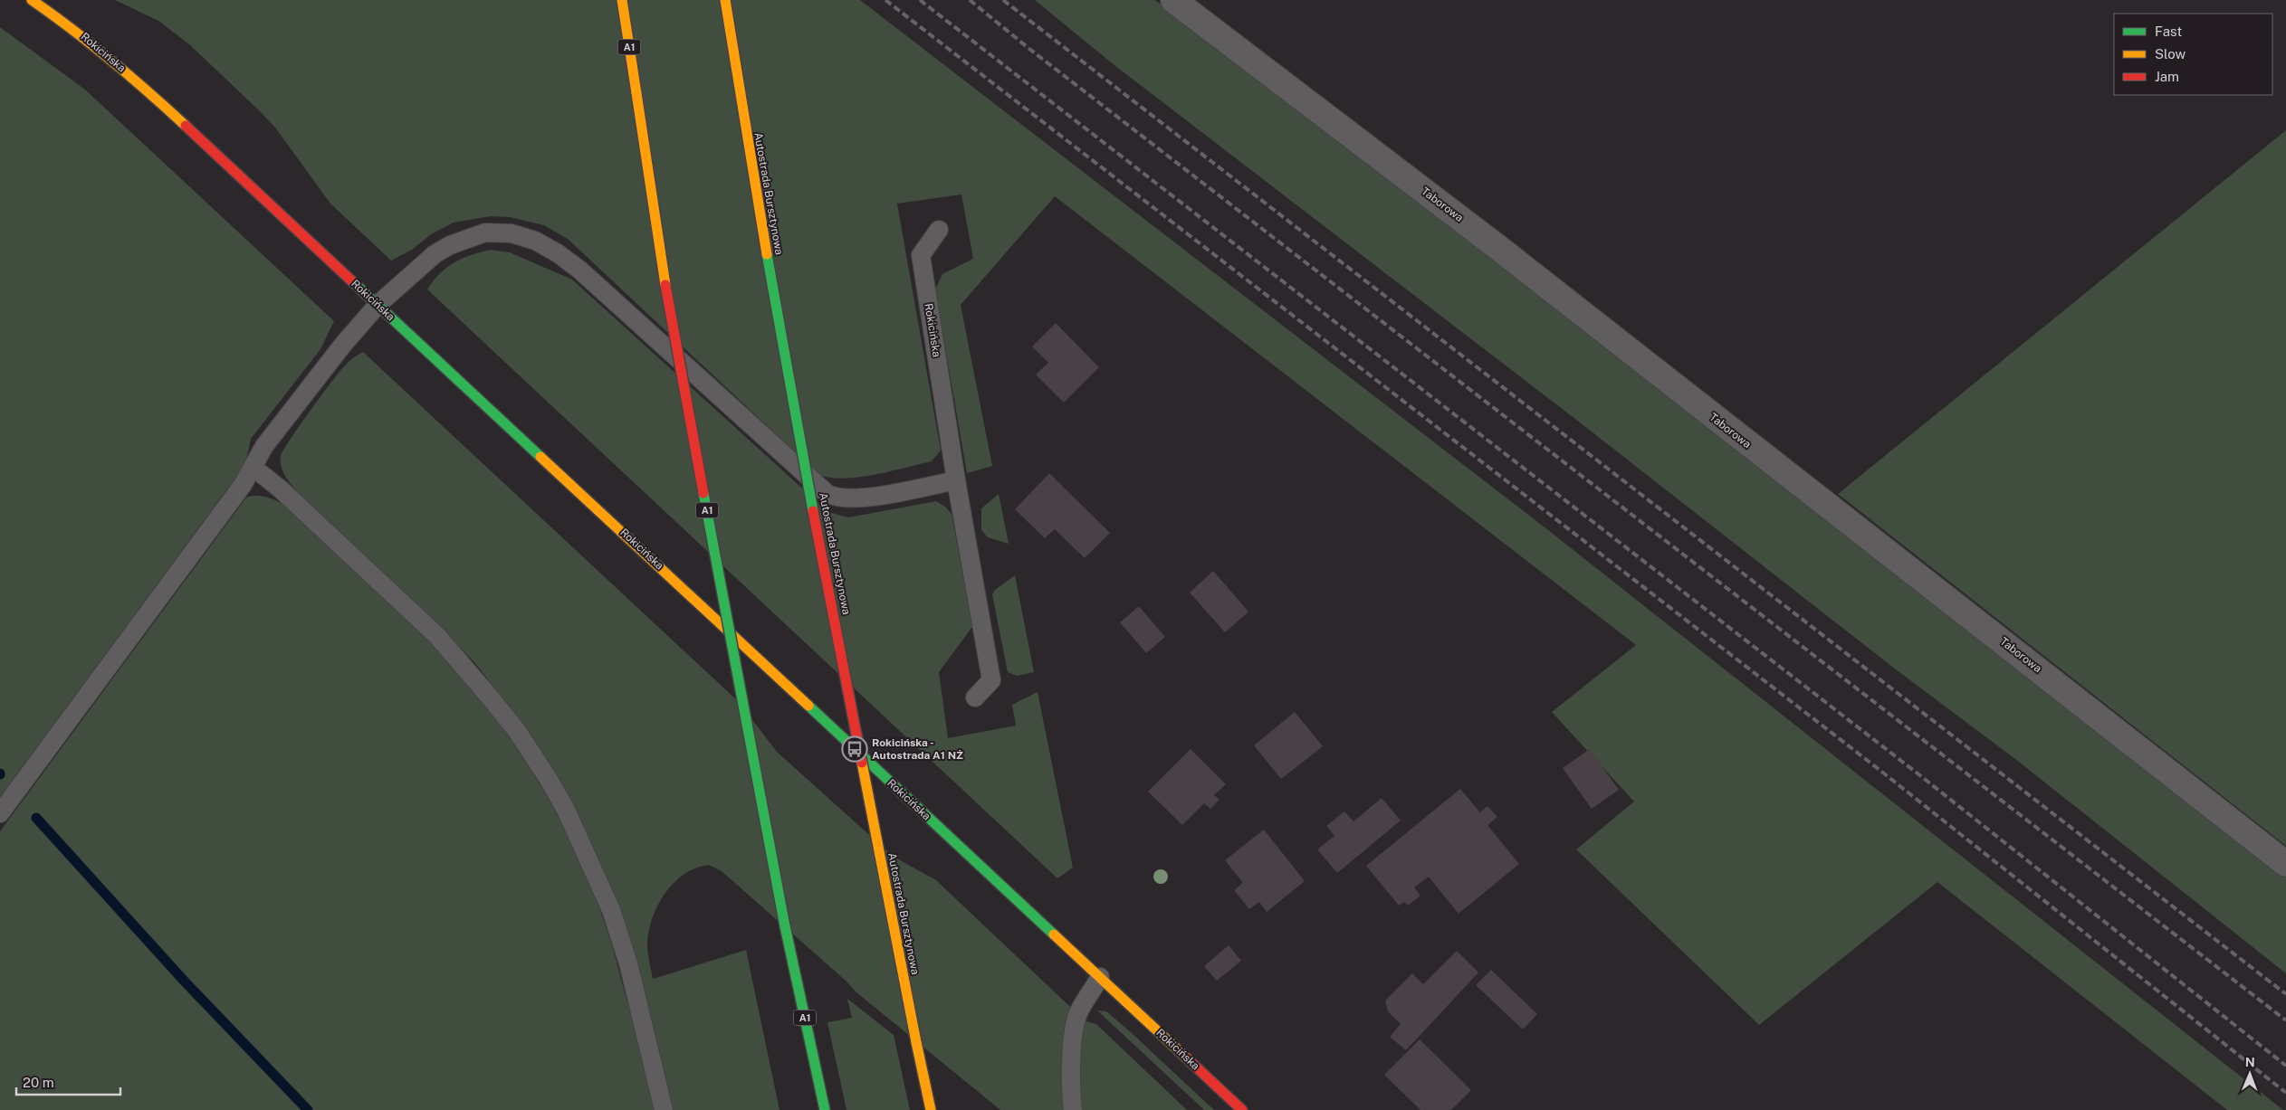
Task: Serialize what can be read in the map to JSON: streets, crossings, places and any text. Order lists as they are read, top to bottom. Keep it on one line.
{"streets":{"main road":["A1","Rokicińska","Autostrada Bursztynowa"],"street":["Taborowa"]},"places":{"bus stop":["Rokicińska - Autostrada A1 NŻ"]},"legend":["Fast","Slow","Jam"],"scale_bar":"20 m","north":"top"}
